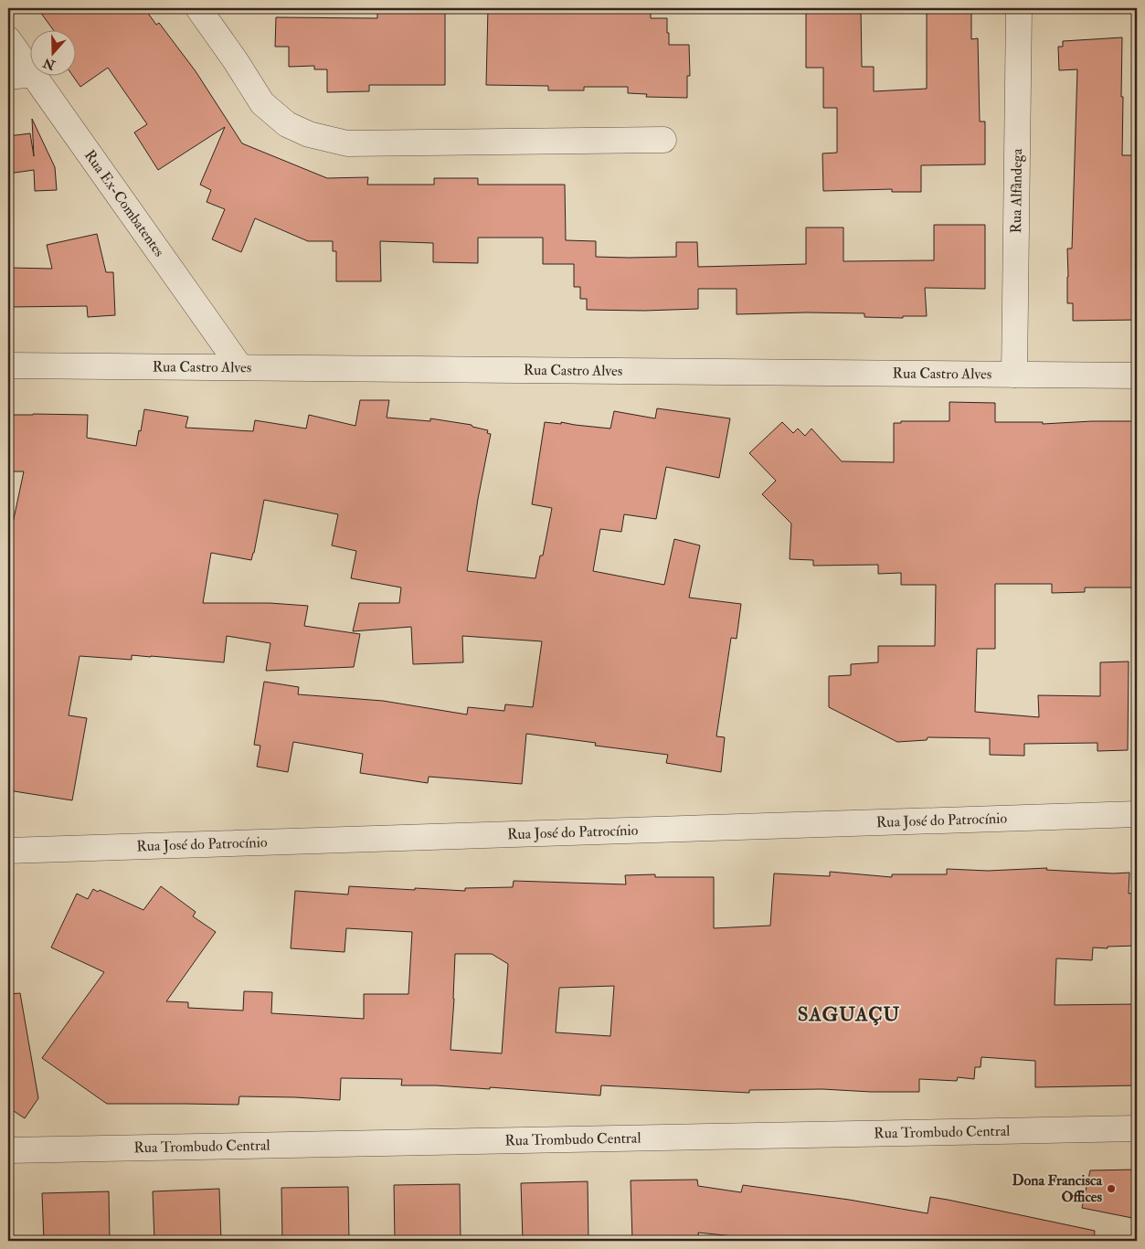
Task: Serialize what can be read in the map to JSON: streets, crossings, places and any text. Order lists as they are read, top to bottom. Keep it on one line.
{"streets":{"street":["Rua Alfândega","Rua Ex-Combatentes","Rua Castro Alves","Rua José do Patrocínio","Rua Trombudo Central"]},"crossings":[["Rua Alfândega","Rua Castro Alves"],["Rua Ex-Combatentes","Rua Castro Alves"]],"districts":["SAGUAÇU"],"places":["Dona Francisca Offices"],"north":"bottom"}
